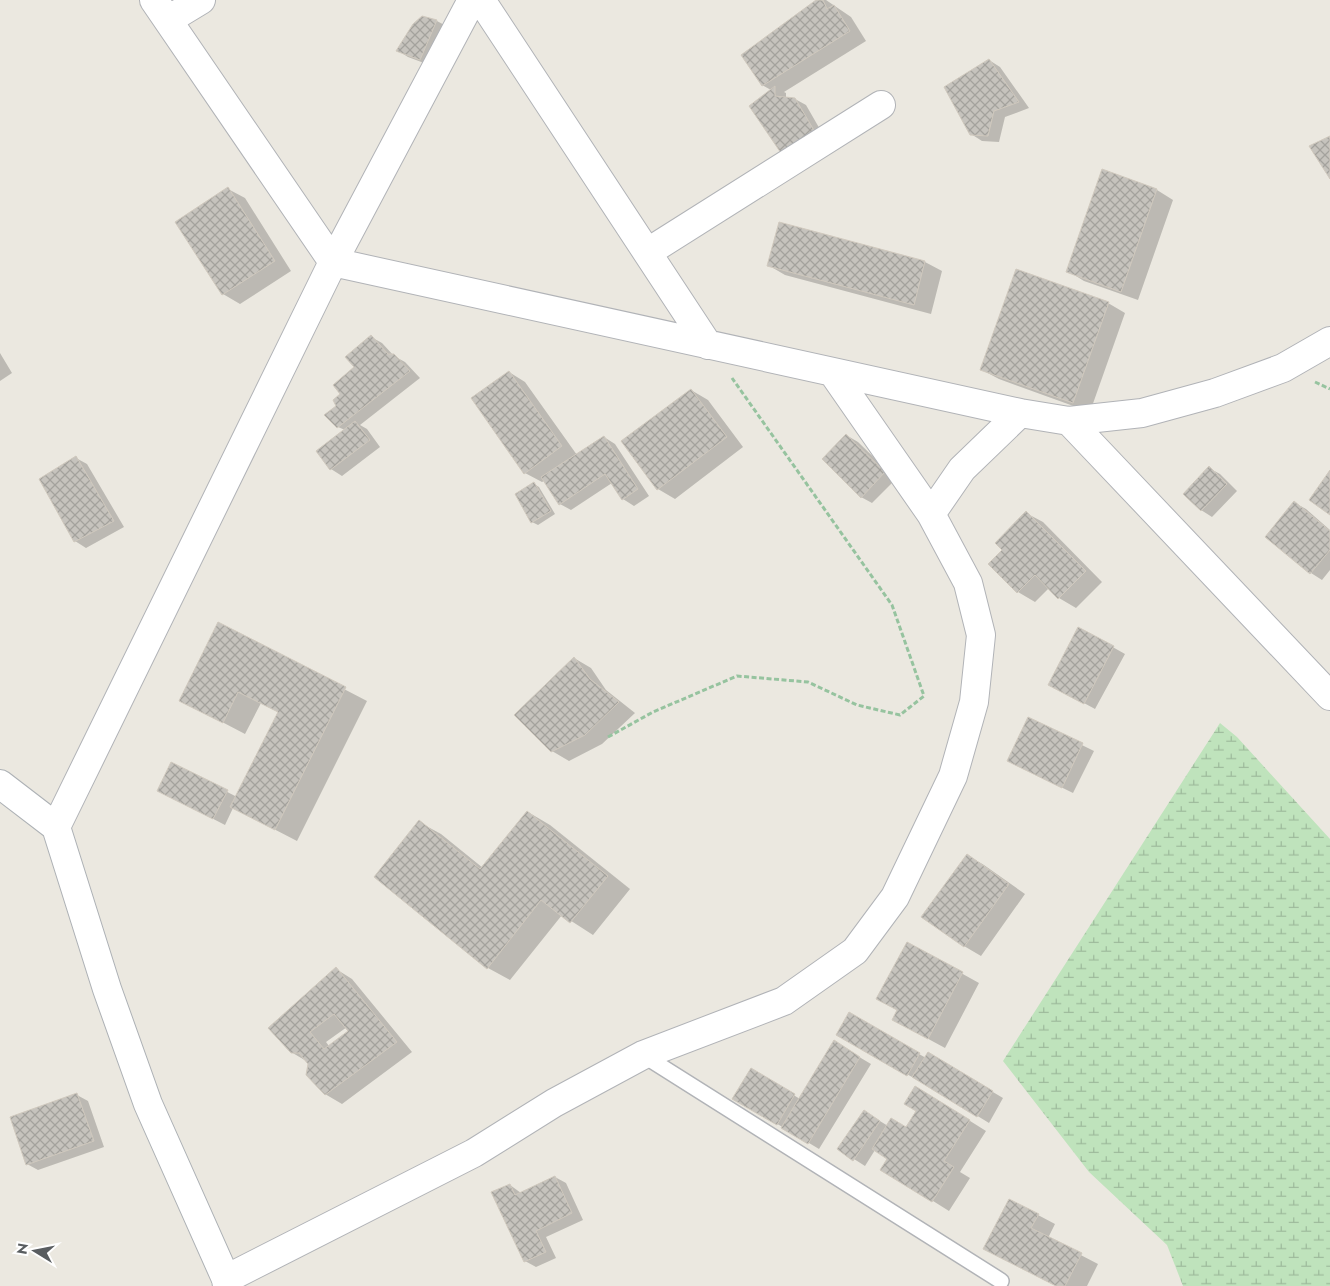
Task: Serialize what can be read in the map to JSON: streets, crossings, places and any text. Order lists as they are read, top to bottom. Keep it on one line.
{"north":"left"}
